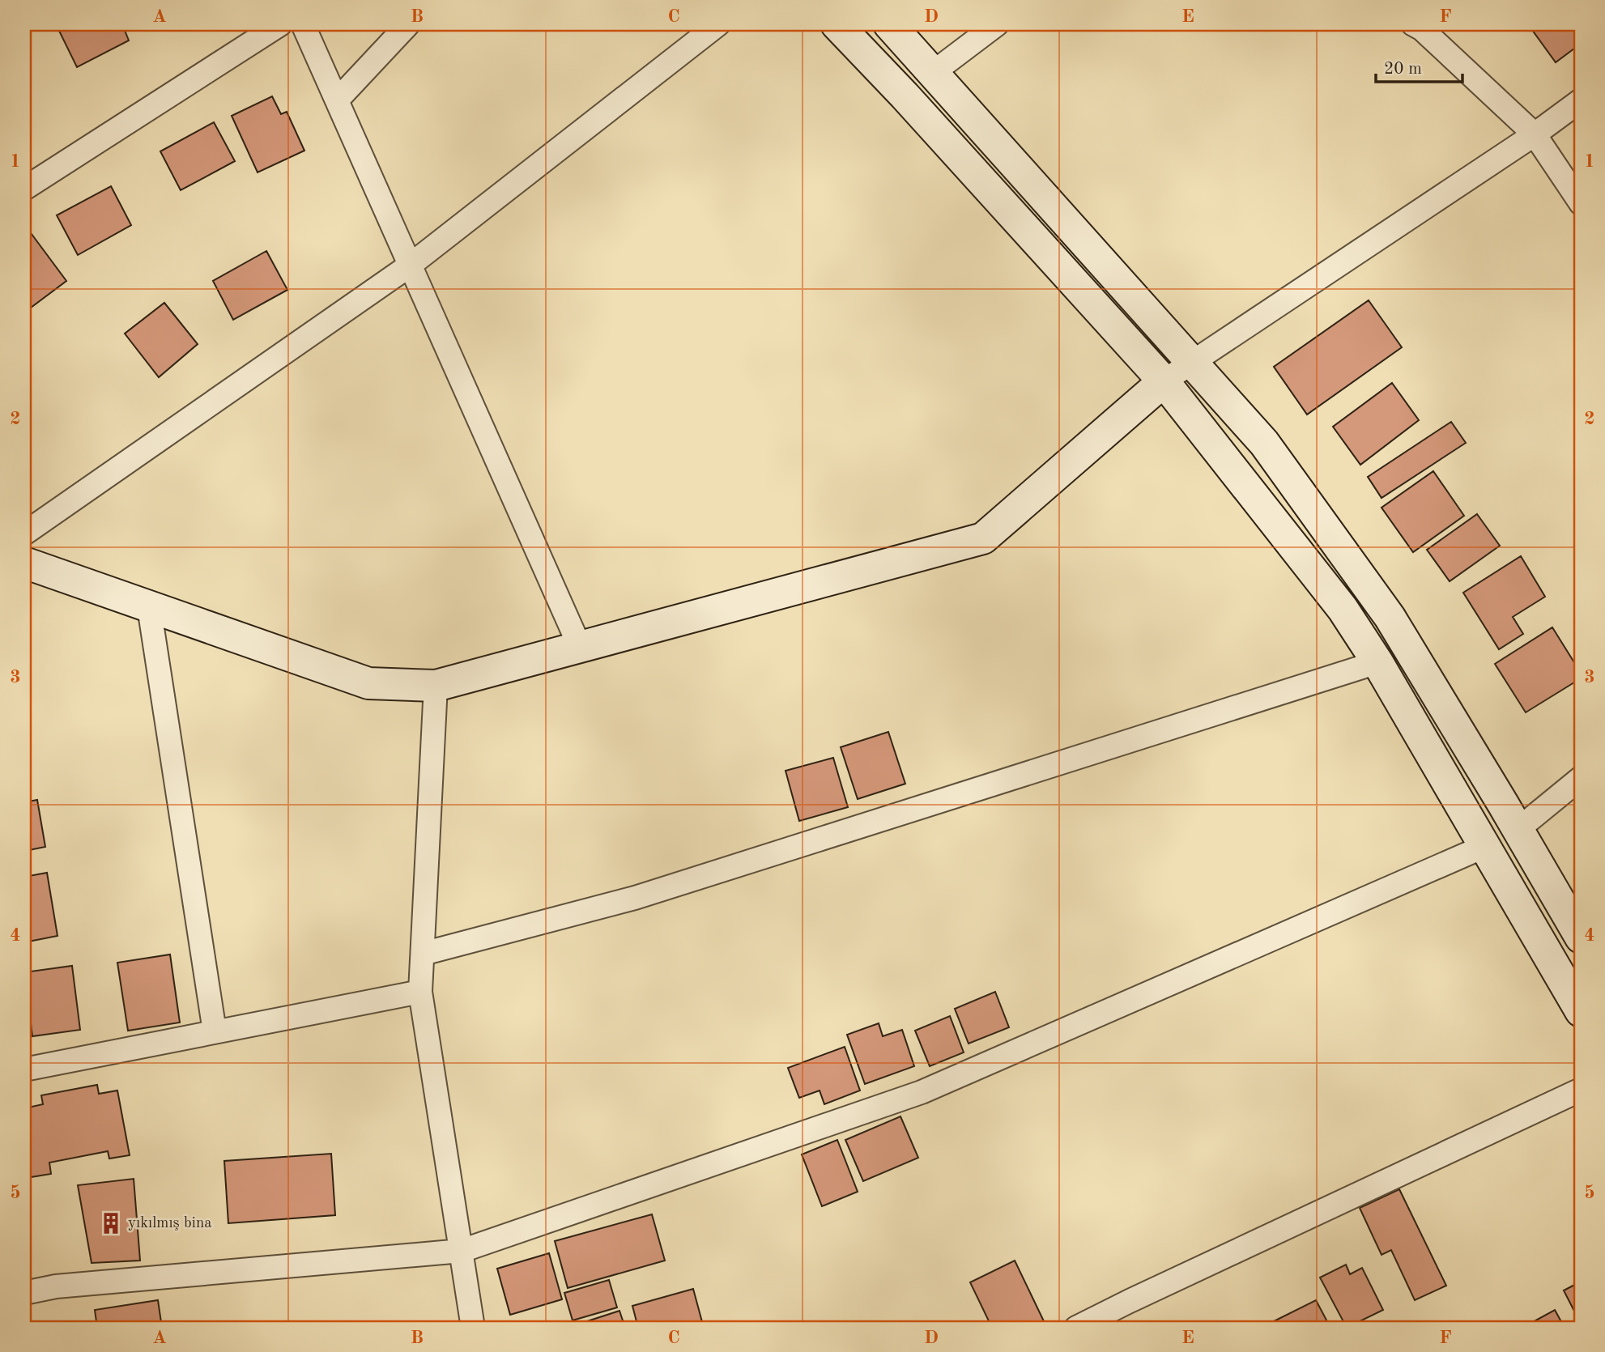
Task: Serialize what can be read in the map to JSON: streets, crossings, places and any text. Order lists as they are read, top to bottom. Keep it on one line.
{"places":{"building":["yıkılmış bina"]},"scale_bar":"20 m","grid":{"columns":["A","B","C","D","E","F"],"rows":["1","2","3","4","5"]}}
